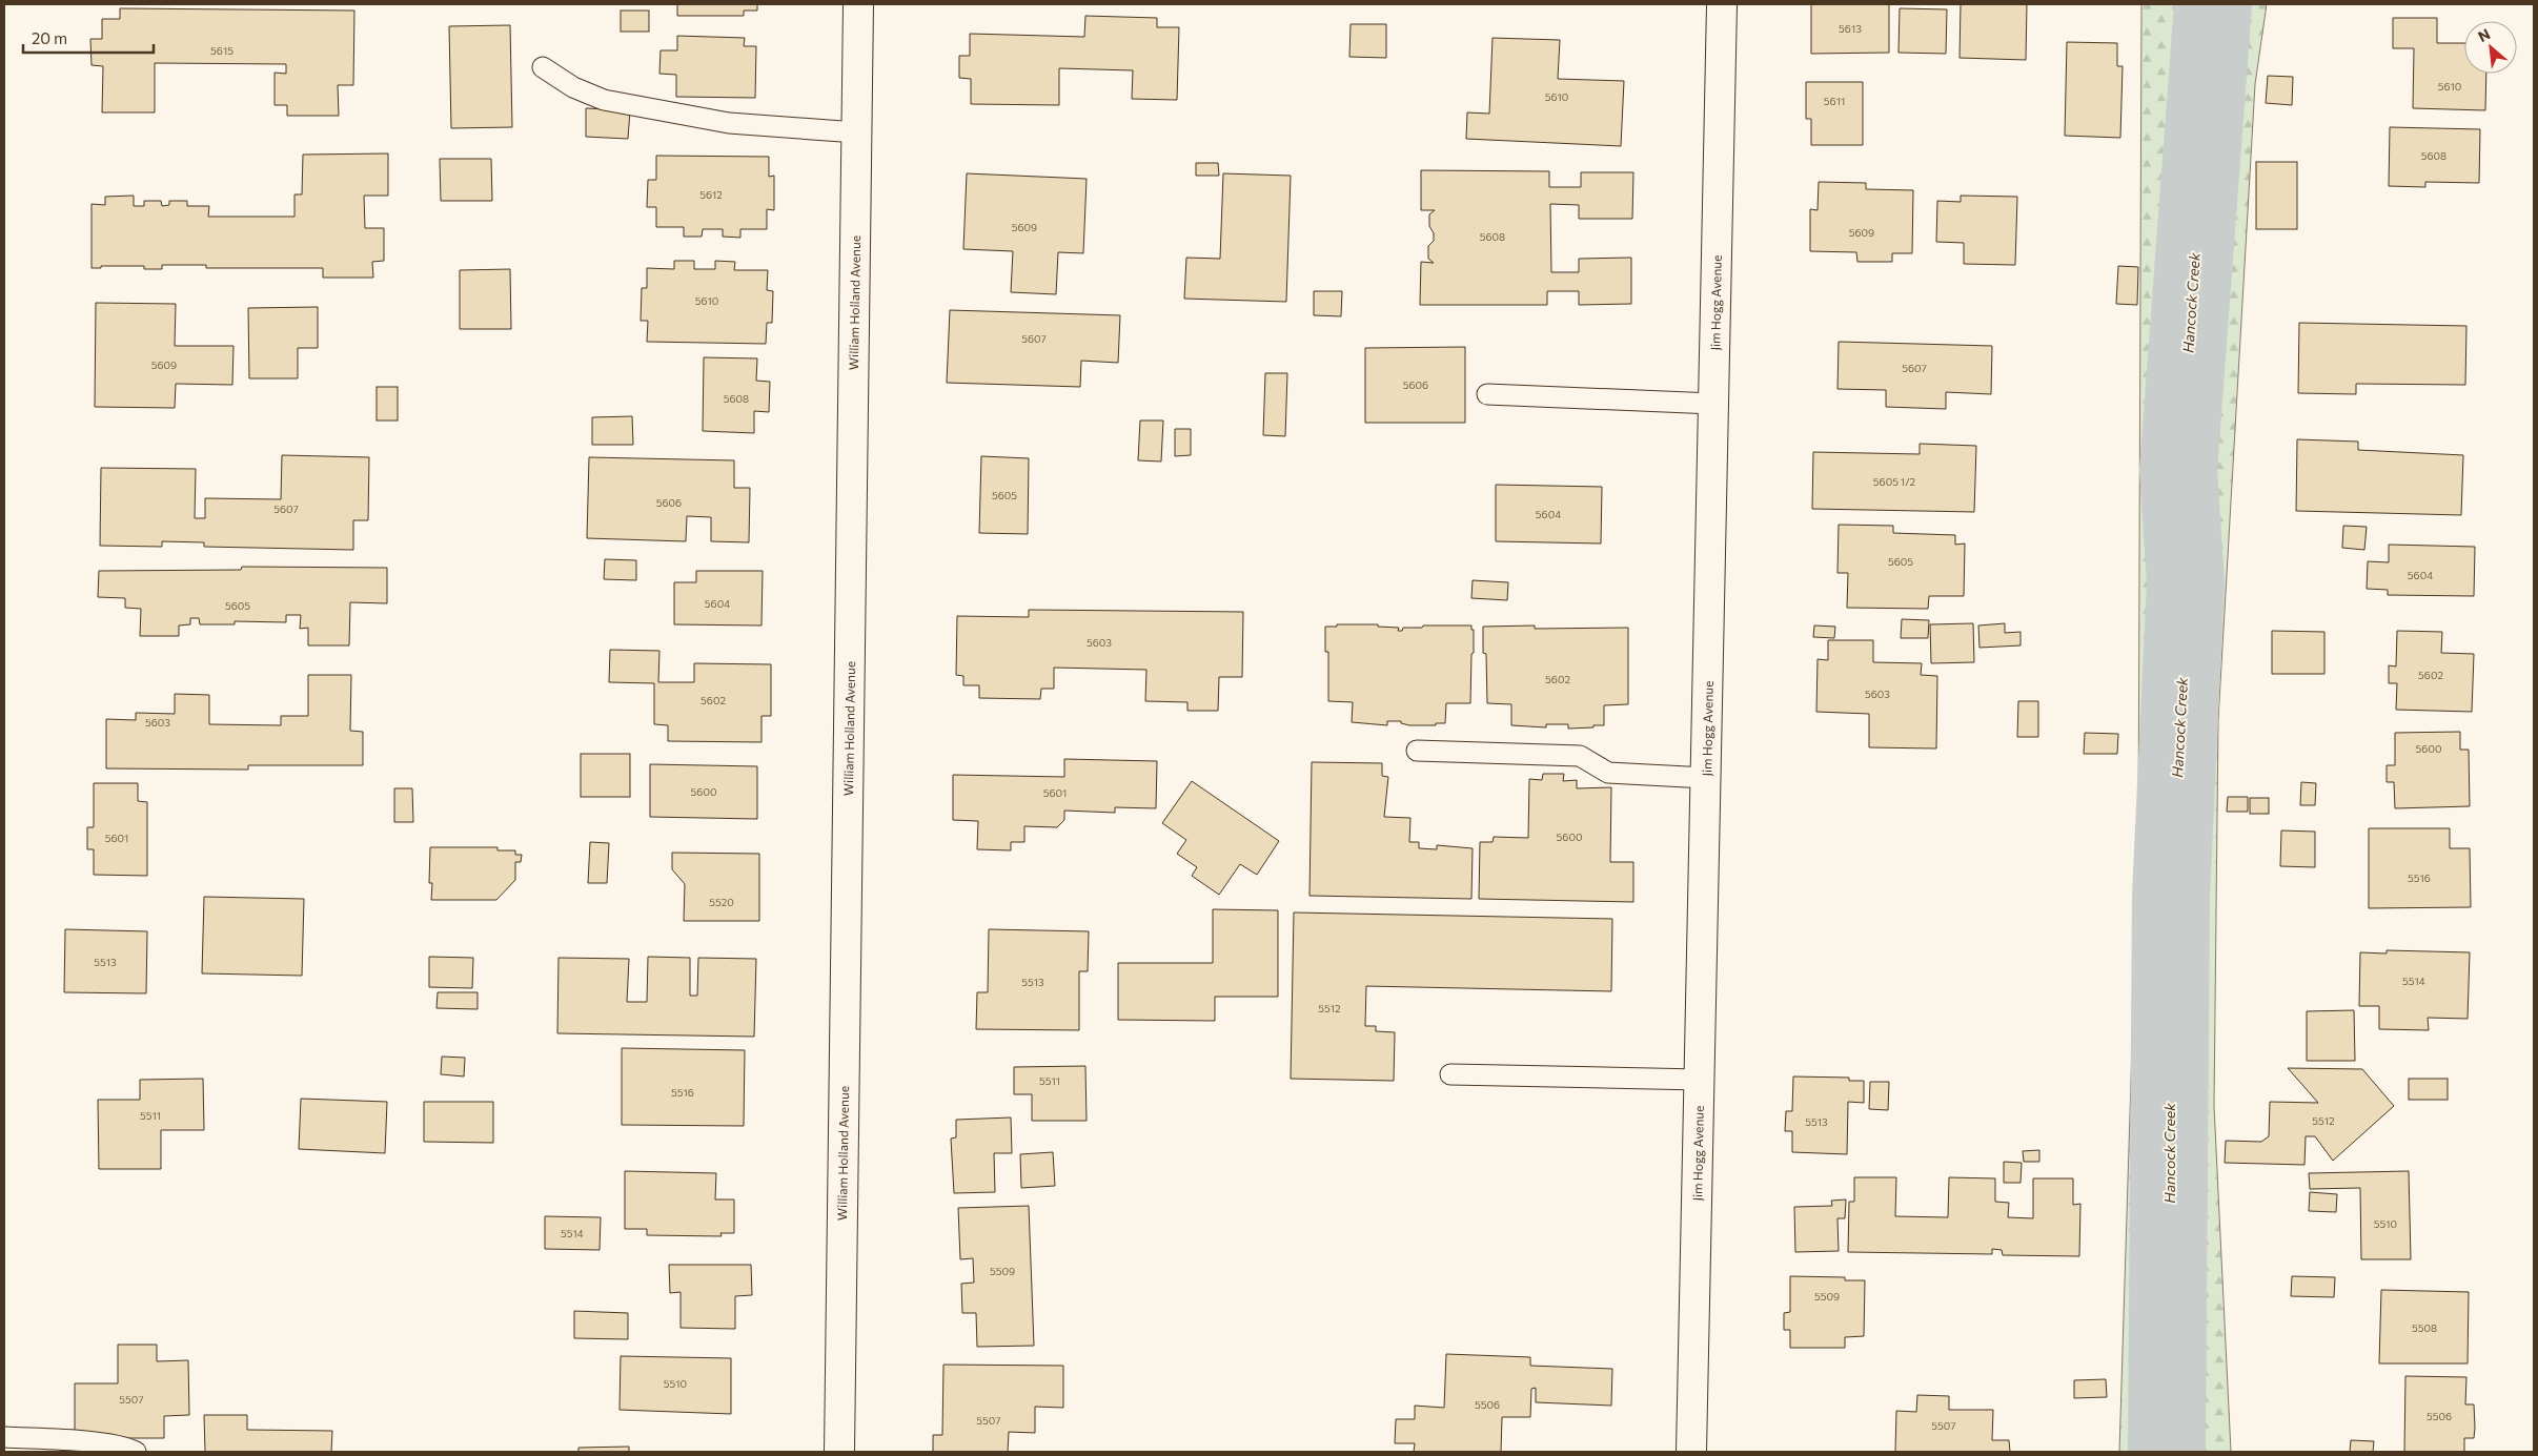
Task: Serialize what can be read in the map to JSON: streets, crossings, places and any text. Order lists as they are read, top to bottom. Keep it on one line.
{"streets":{"street":["William Holland Avenue","Jim Hogg Avenue"]},"water":["Hancock Creek"],"house_numbers":["5613","5615","5610","5610","5611","5608","5612","5609","5609","5608","5610","5607","5609","5607","5606","5608","5605 1/2","5605","5606","5607","5604","5605","5604","5604","5605","5603","5602","5602","5603","5602","5603","5600","5600","5601","5600","5601","5516","5520","5513","5514","5513","5512","5511","5516","5511","5512","5513","5510","5514","5509","5509","5508","5510","5507","5506","5506","5507","5507"],"scale_bar":"20 m","north":"top left"}
